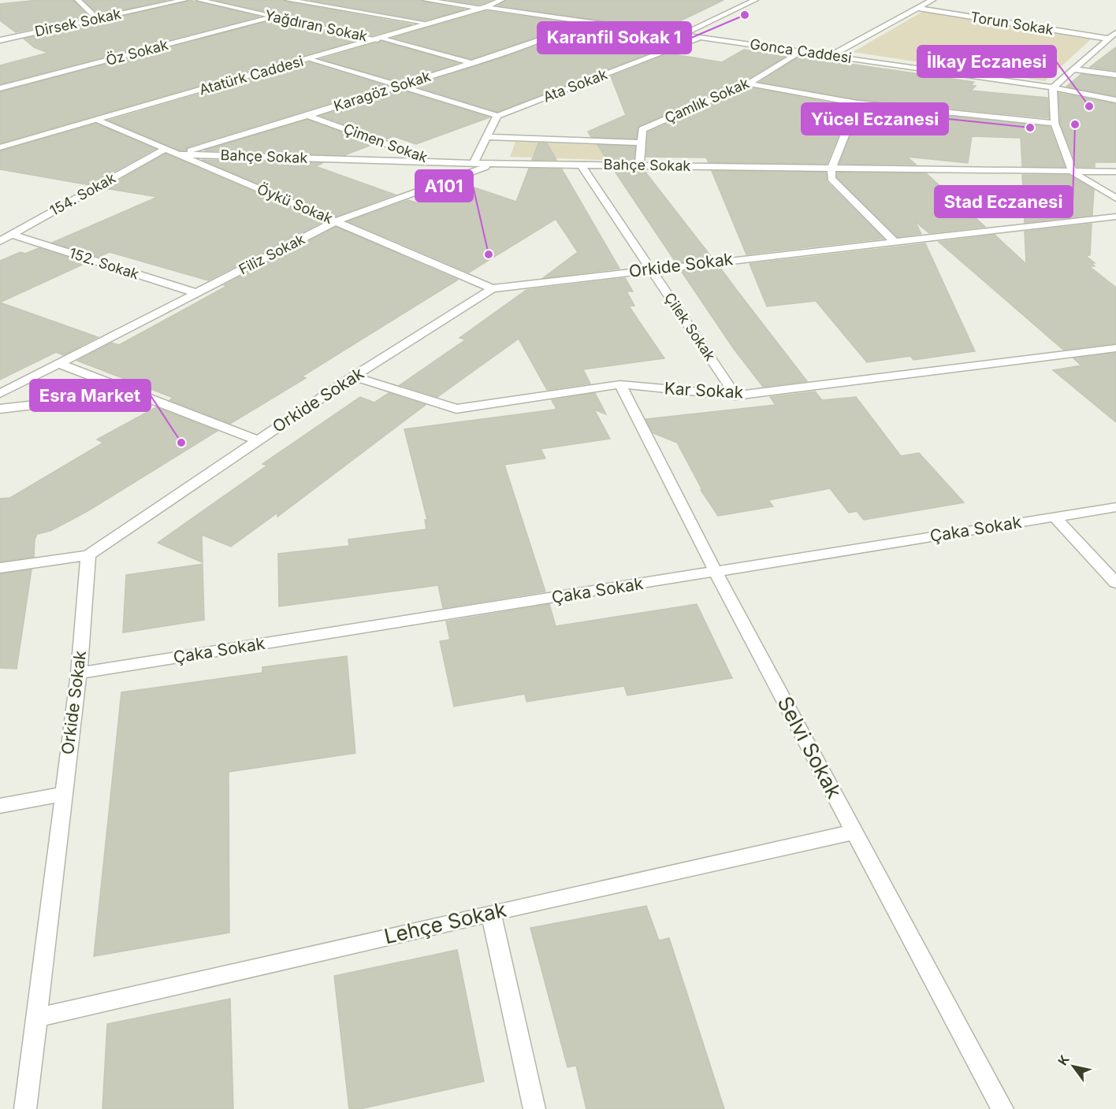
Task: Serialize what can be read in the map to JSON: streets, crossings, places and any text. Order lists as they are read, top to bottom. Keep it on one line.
{"streets":{"street":["Dirsek Sokak","Torun Sokak","Yağdıran Sokak","Gonca Caddesi","Öz Sokak","Atatürk Caddesi","Ata Sokak","Karagöz Sokak","Çamlık Sokak","Çimen Sokak","Bahçe Sokak","154. Sokak","Öykü Sokak","Filiz Sokak","152. Sokak","Orkide Sokak","Çilek Sokak","Kar Sokak","Çaka Sokak","Selvi Sokak","Lehçe Sokak"]},"crossings":[["Yağdıran Sokak","Öz Sokak"],["Yağdıran Sokak","Atatürk Caddesi"],["Yağdıran Sokak","Karagöz Sokak"],["Gonca Caddesi","Atatürk Caddesi"],["Gonca Caddesi","Ata Sokak"],["Gonca Caddesi","Karagöz Sokak"],["Gonca Caddesi","Çamlık Sokak"],["Atatürk Caddesi","Öykü Sokak"],["Karagöz Sokak","Çimen Sokak"],["Karagöz Sokak","Bahçe Sokak"],["Karagöz Sokak","Öykü Sokak"],["Çamlık Sokak","Bahçe Sokak"],["Çimen Sokak","Bahçe Sokak"],["Bahçe Sokak","Öykü Sokak"],["Bahçe Sokak","Filiz Sokak"],["Bahçe Sokak","Çilek Sokak"],["154. Sokak","Öykü Sokak"],["154. Sokak","152. Sokak"],["Öykü Sokak","Filiz Sokak"],["Öykü Sokak","Orkide Sokak"],["Filiz Sokak","152. Sokak"],["Orkide Sokak","Çilek Sokak"],["Orkide Sokak","Kar Sokak"],["Orkide Sokak","Çaka Sokak"],["Orkide Sokak","Lehçe Sokak"],["Çilek Sokak","Kar Sokak"],["Kar Sokak","Selvi Sokak"],["Çaka Sokak","Selvi Sokak"],["Selvi Sokak","Lehçe Sokak"]],"places":["Karanfil Sokak 1","İlkay Eczanesi","Stad Eczanesi","Yücel Eczanesi","A101","Esra Market"],"north":"top left"}
